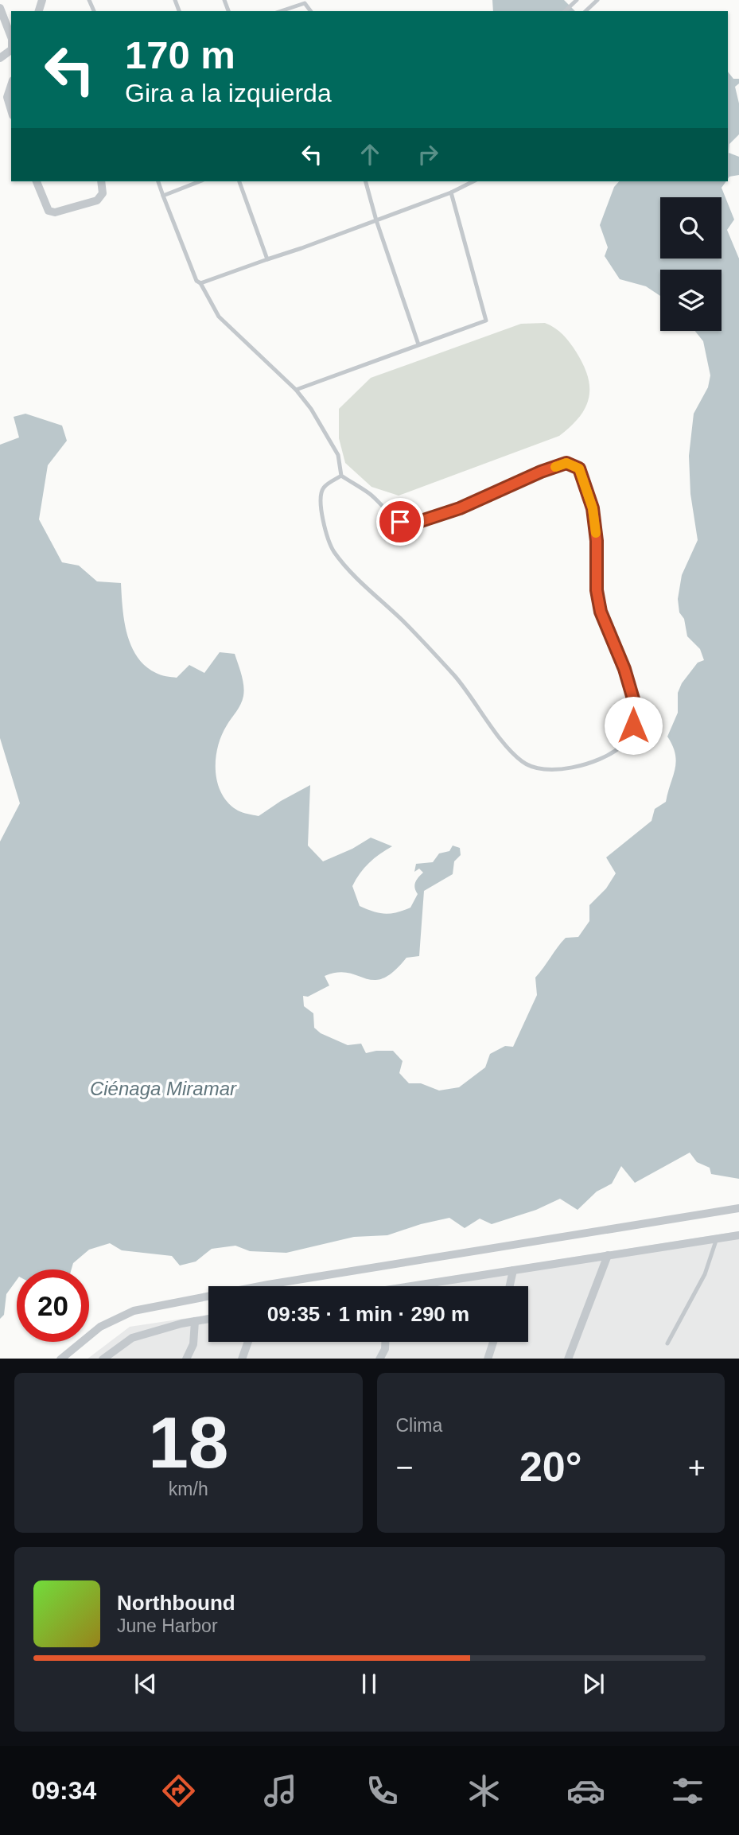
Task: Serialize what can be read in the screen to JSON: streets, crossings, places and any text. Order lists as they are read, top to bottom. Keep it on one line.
{"water":["Ciénaga Miramar"],"page":{"turn":["170 m","Gira a la izquierda"],"limit":"20","trip":"09:35 · 1 min · 290 m","tile":[["18","km/h"],"Clima"],"heat":["−","20°","+"],"song":["Northbound","June Harbor"],"tabs":"09:34"}}
